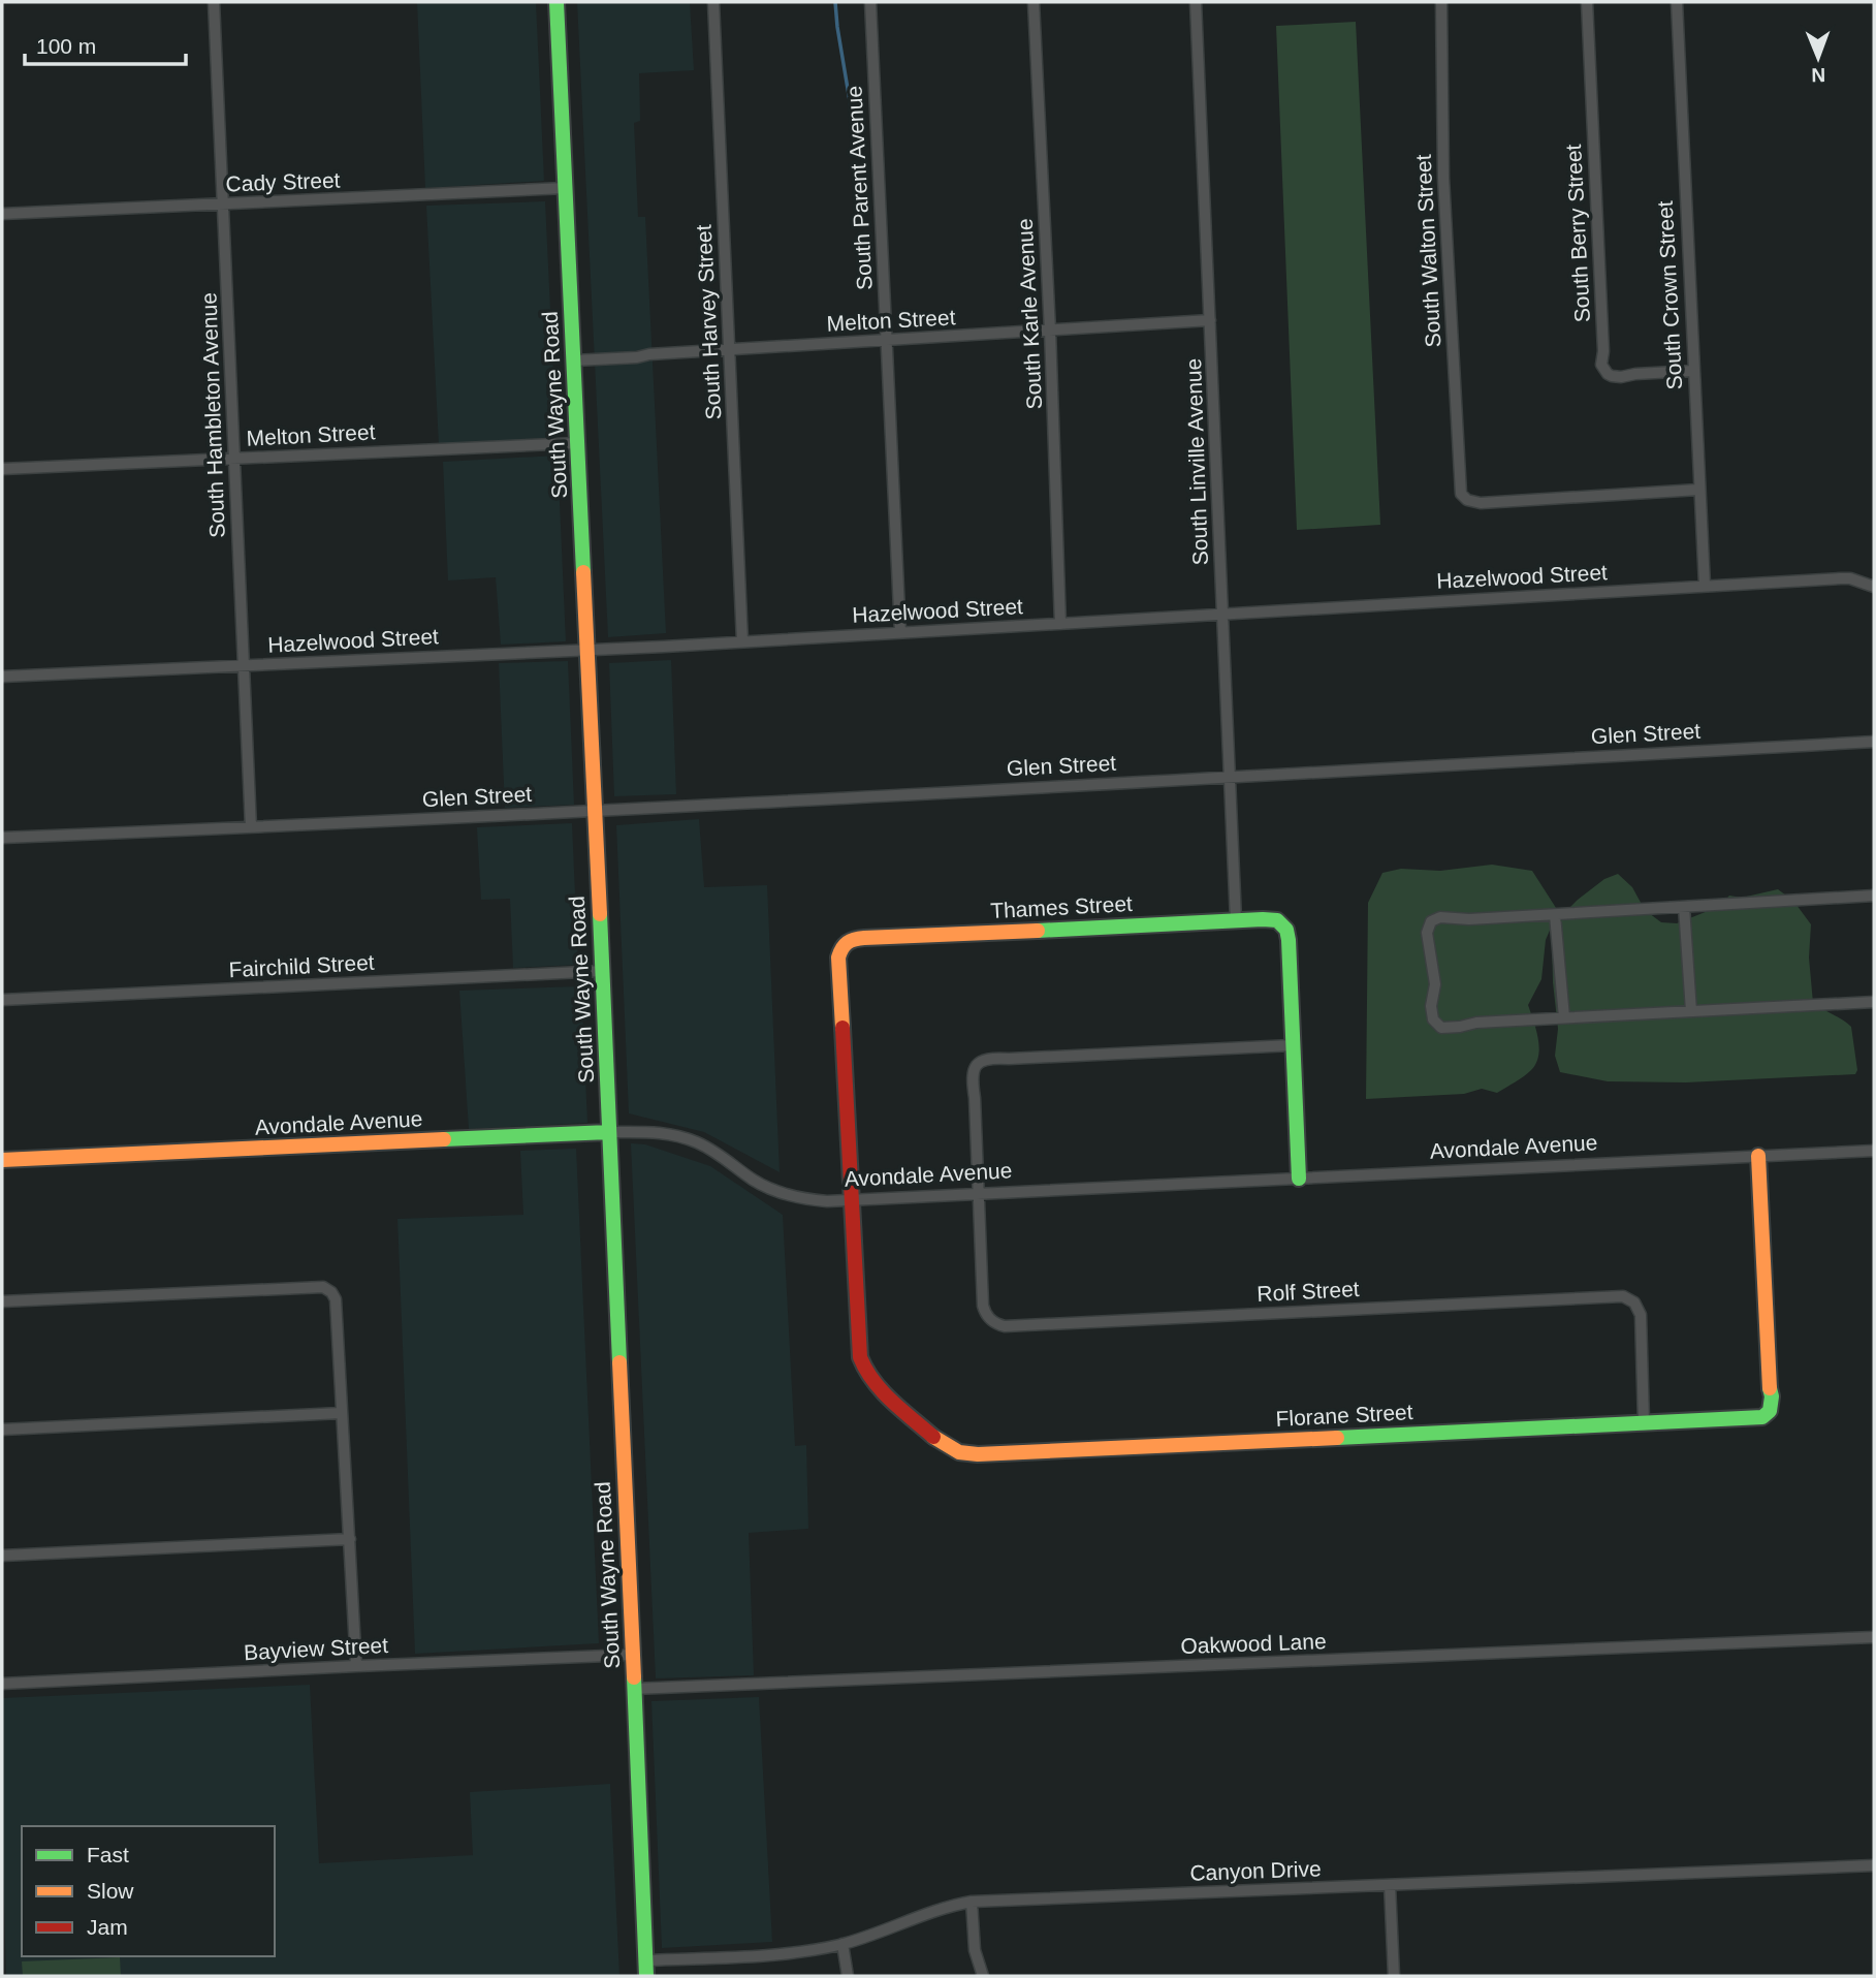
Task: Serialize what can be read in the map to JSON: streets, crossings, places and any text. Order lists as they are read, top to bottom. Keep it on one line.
{"streets":{"street":["Cady Street","South Parent Avenue","South Berry Street","South Walton Street","South Crown Street","South Karle Avenue","Melton Street","South Harvey Street","South Wayne Road","South Hambleton Avenue","South Linville Avenue","Hazelwood Street","Glen Street","Thames Street","Fairchild Street","Avondale Avenue","Rolf Street","Florane Street","Oakwood Lane","Bayview Street","Canyon Drive"]},"crossings":[["Cady Street","South Wayne Road"],["Cady Street","South Hambleton Avenue"],["South Parent Avenue","Melton Street"],["South Parent Avenue","Hazelwood Street"],["South Berry Street","South Crown Street"],["South Walton Street","South Crown Street"],["South Crown Street","Hazelwood Street"],["South Karle Avenue","Melton Street"],["South Karle Avenue","Hazelwood Street"],["Melton Street","South Harvey Street"],["Melton Street","South Wayne Road"],["Melton Street","South Hambleton Avenue"],["Melton Street","South Linville Avenue"],["South Harvey Street","Hazelwood Street"],["South Wayne Road","Hazelwood Street"],["South Wayne Road","Glen Street"],["South Wayne Road","Fairchild Street"],["South Wayne Road","Avondale Avenue"],["South Wayne Road","Oakwood Lane"],["South Wayne Road","Bayview Street"],["South Wayne Road","Canyon Drive"],["South Hambleton Avenue","Hazelwood Street"],["South Hambleton Avenue","Glen Street"],["South Linville Avenue","Hazelwood Street"],["South Linville Avenue","Glen Street"],["South Linville Avenue","Thames Street"],["Thames Street","Avondale Avenue"],["Thames Street","Florane Street"],["Avondale Avenue","Rolf Street"],["Avondale Avenue","Florane Street"],["Rolf Street","Florane Street"]],"legend":["Fast","Slow","Jam"],"scale_bar":"100 m","north":"bottom"}
